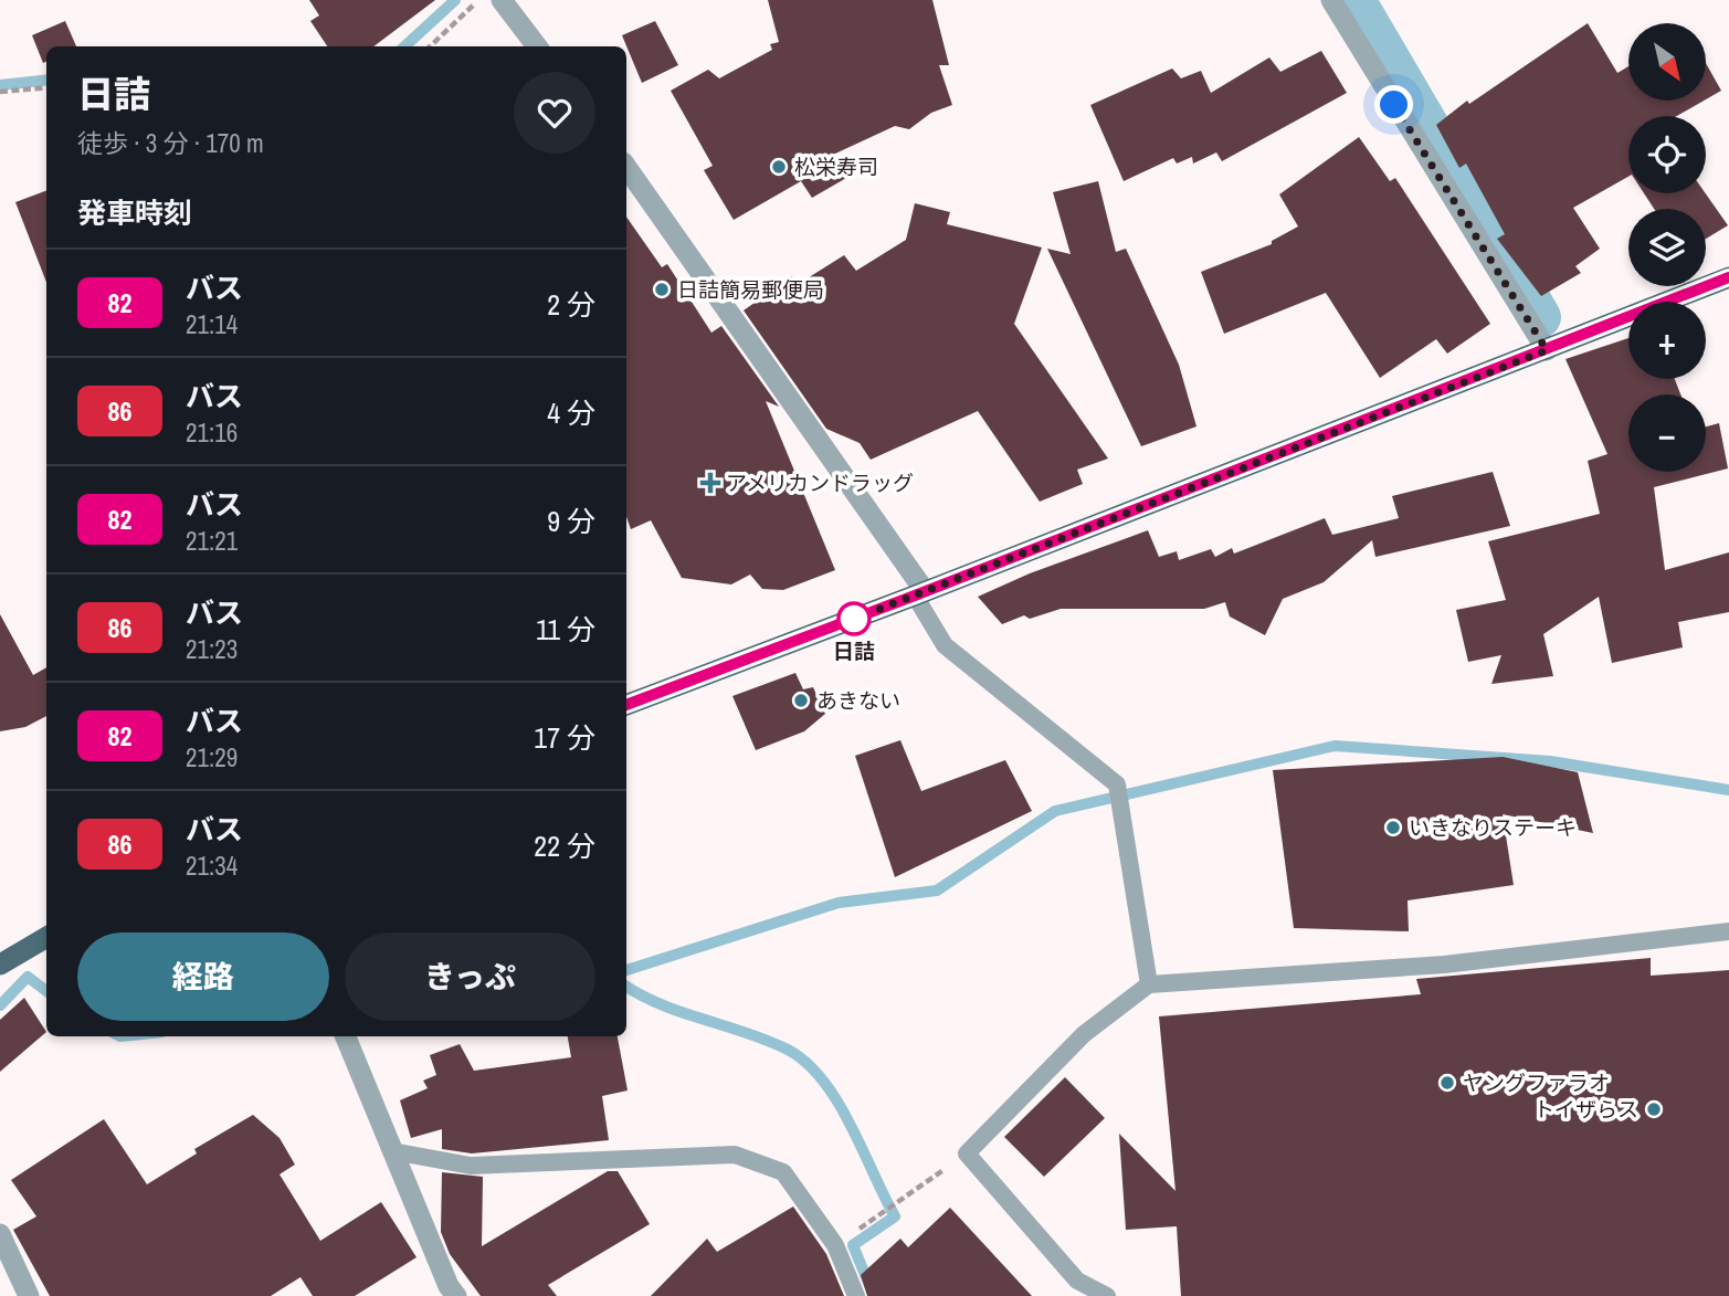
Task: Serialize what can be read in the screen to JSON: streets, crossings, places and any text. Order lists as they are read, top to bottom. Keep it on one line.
{"places":{"other":["松栄寿司","日詰簡易郵便局","日詰","あきない","いきなりステーキ","ヤングファラオ","トイザらス"],"health":["アメリカンドラッグ"]},"lines":["bus line 82"],"north":"bottom right","page":{"map_buttons":["+","−"],"heading":[["日詰","徒歩 · 3 分 · 170 m"],"発車時刻"],"list":[{"mark":"82","name":"バス","note":"21:14","value":"2 分"},{"mark":"86","name":"バス","note":"21:16","value":"4 分"},{"mark":"82","name":"バス","note":"21:21","value":"9 分"},{"mark":"86","name":"バス","note":"21:23","value":"11 分"},{"mark":"82","name":"バス","note":"21:29","value":"17 分"},{"mark":"86","name":"バス","note":"21:34","value":"22 分"}],"buttons":["経路","きっぷ"]}}
